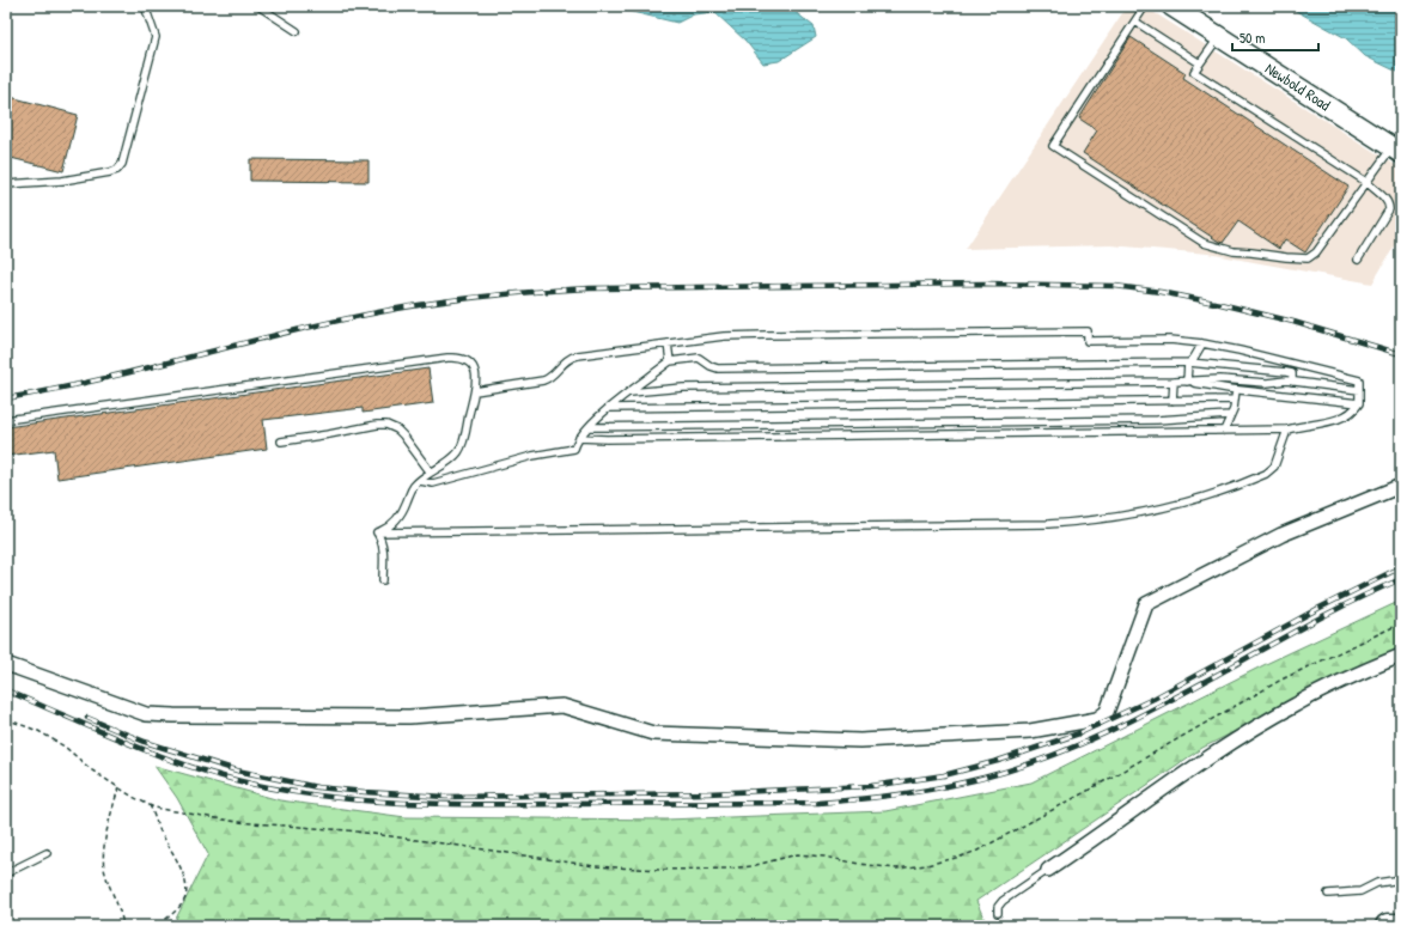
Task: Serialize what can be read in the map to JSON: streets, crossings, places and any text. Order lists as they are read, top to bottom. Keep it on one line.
{"streets":{"main road":["Newbold Road"]},"scale_bar":"50 m"}
